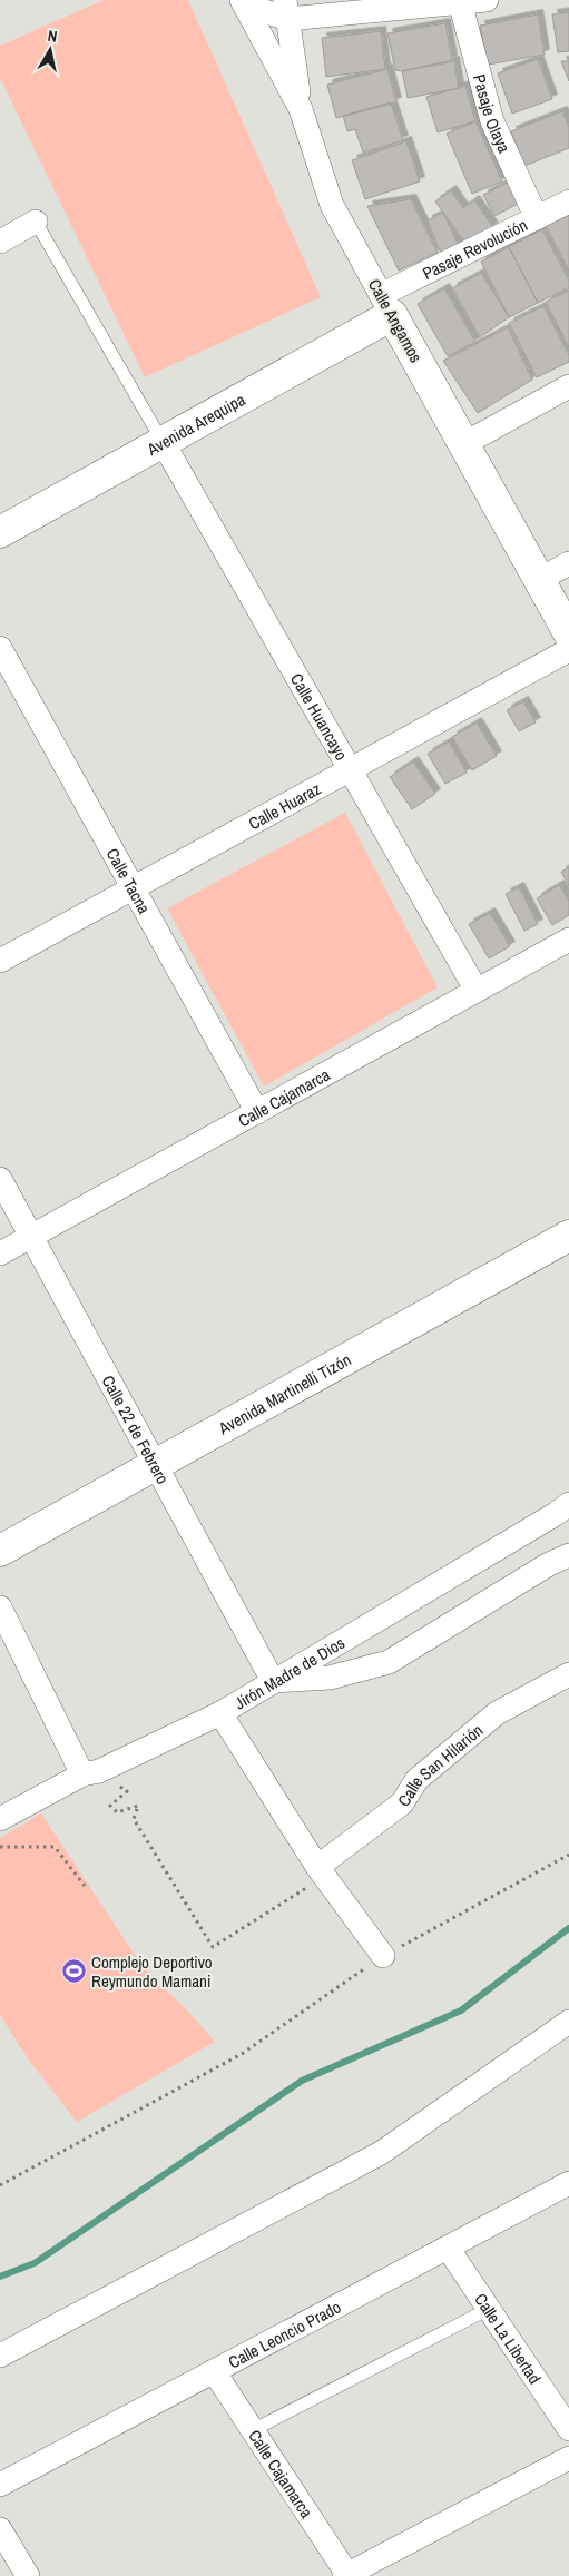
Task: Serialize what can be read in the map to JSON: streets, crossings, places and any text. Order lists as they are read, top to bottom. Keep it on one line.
{"streets":{"street":["Pasaje Olaya","Pasaje Revolución","Calle Angamos","Avenida Arequipa","Calle Huancayo","Calle Huaraz","Calle Tacna","Calle Cajamarca","Avenida Martinelli Tizón","Calle 22 de Febrero","Jirón Madre de Dios","Calle San Hilarión","Calle Leoncio Prado","Calle La Libertad"]},"crossings":[["Pasaje Olaya","Pasaje Revolución"],["Pasaje Revolución","Calle Angamos"],["Pasaje Revolución","Avenida Arequipa"],["Calle Angamos","Avenida Arequipa"],["Avenida Arequipa","Calle Huancayo"],["Calle Huancayo","Calle Huaraz"],["Calle Huancayo","Calle Cajamarca"],["Calle Huaraz","Calle Tacna"],["Calle Tacna","Calle Cajamarca"],["Calle Cajamarca","Calle 22 de Febrero"],["Calle Cajamarca","Calle Leoncio Prado"],["Avenida Martinelli Tizón","Calle 22 de Febrero"],["Calle 22 de Febrero","Jirón Madre de Dios"],["Calle Leoncio Prado","Calle La Libertad"]],"places":{"sports":["Complejo Deportivo Reymundo Mamani"]},"north":"top"}
